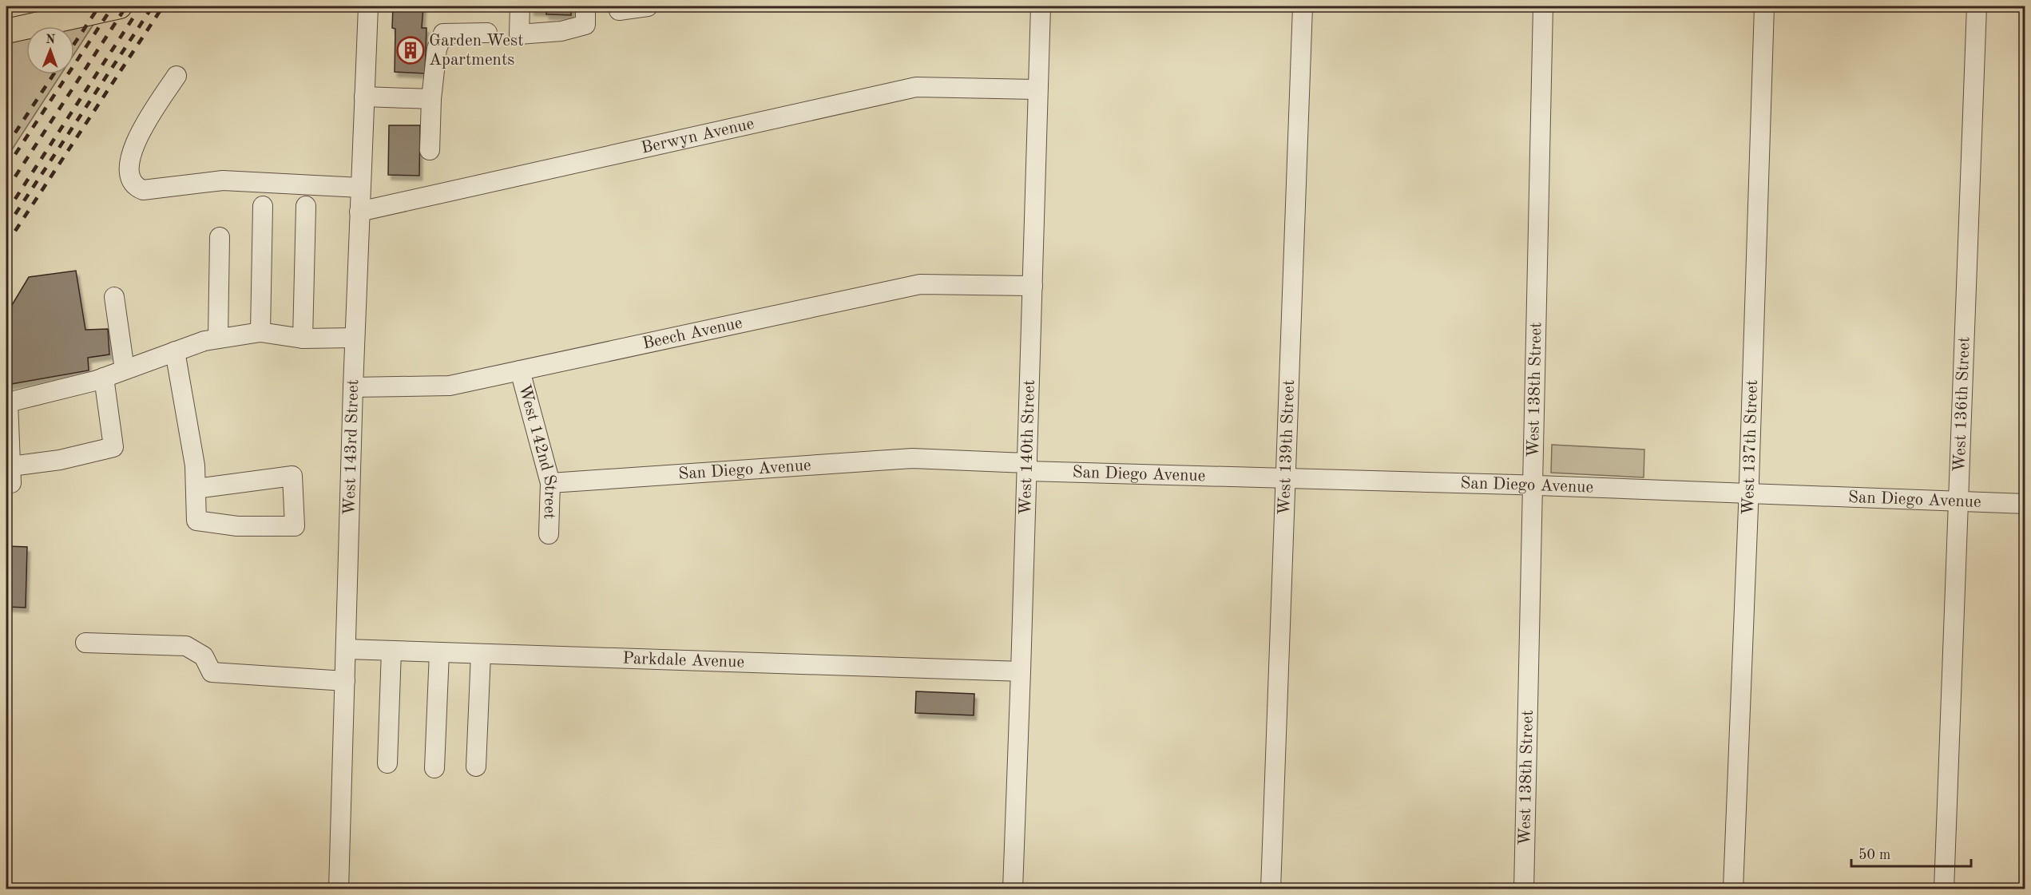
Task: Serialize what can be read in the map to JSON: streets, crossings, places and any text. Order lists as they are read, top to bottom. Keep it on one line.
{"streets":{"street":["Berwyn Avenue","Beech Avenue","West 138th Street","West 136th Street","West 143rd Street","West 140th Street","West 139th Street","West 137th Street","West 142nd Street","San Diego Avenue","Parkdale Avenue"]},"crossings":[["Berwyn Avenue","West 143rd Street"],["Berwyn Avenue","West 140th Street"],["Beech Avenue","West 143rd Street"],["Beech Avenue","West 140th Street"],["Beech Avenue","West 142nd Street"],["West 138th Street","San Diego Avenue"],["West 136th Street","San Diego Avenue"],["West 143rd Street","Parkdale Avenue"],["West 140th Street","San Diego Avenue"],["West 140th Street","Parkdale Avenue"],["West 139th Street","San Diego Avenue"],["West 137th Street","San Diego Avenue"],["West 142nd Street","San Diego Avenue"]],"places":{"building":["Garden West Apartments"]},"scale_bar":"50 m","north":"top"}
